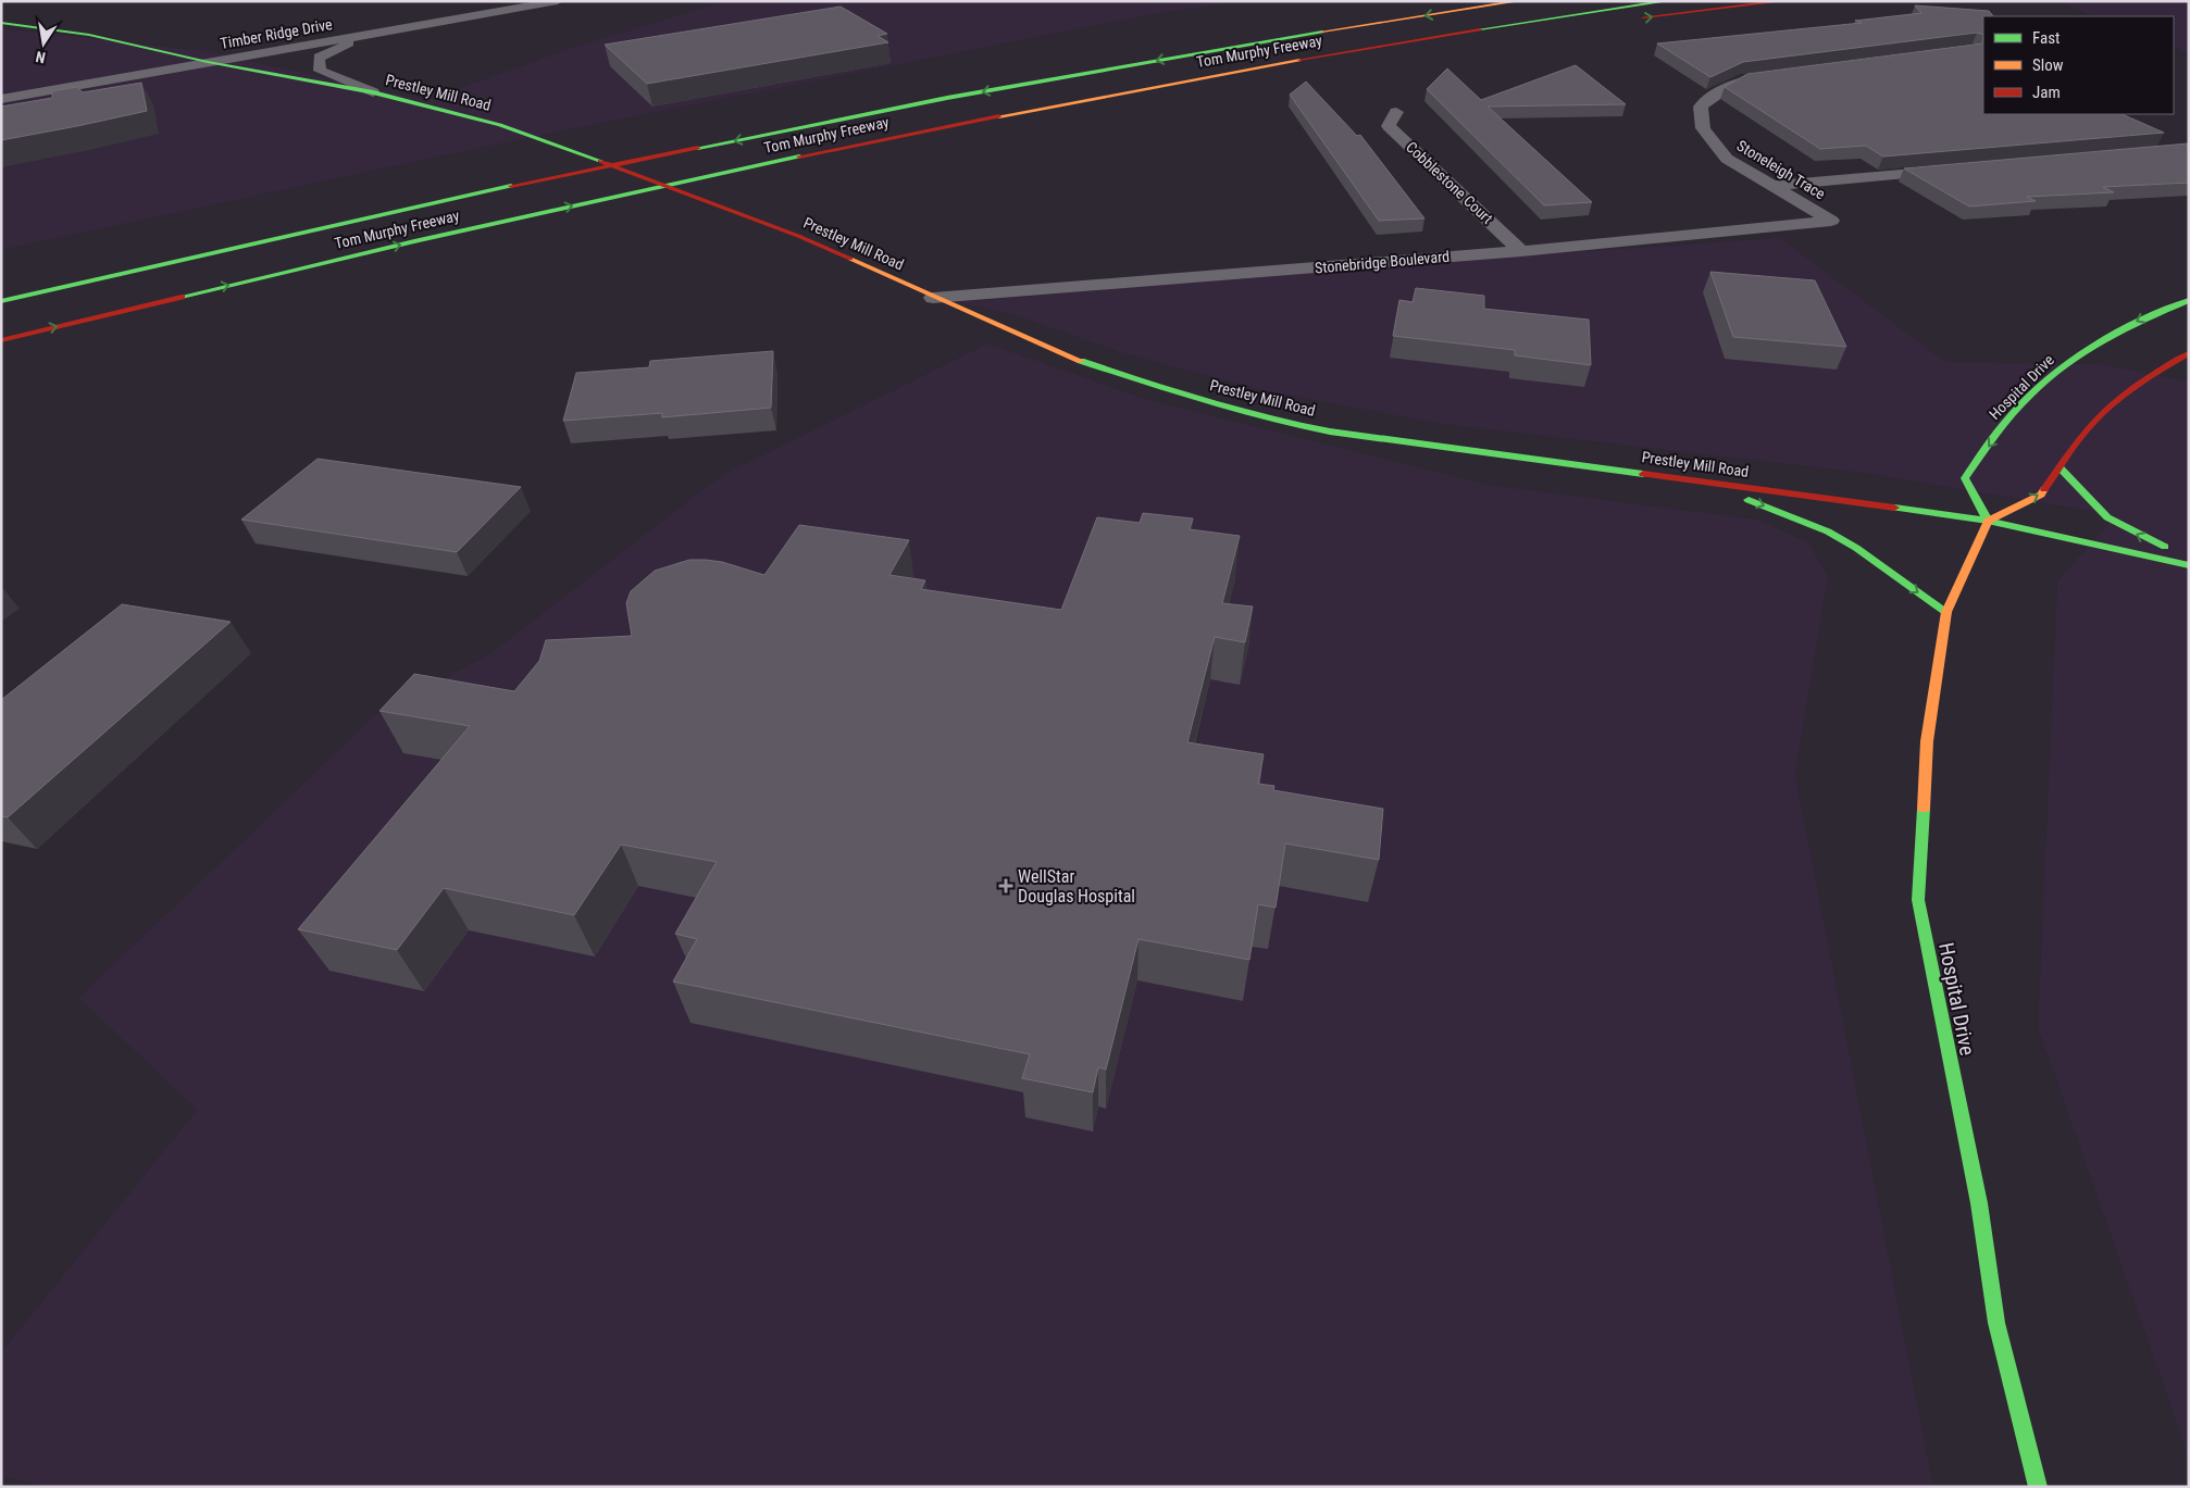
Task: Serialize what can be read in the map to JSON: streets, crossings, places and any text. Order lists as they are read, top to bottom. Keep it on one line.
{"streets":{"main road":["Tom Murphy Freeway","Prestley Mill Road","Hospital Drive"],"street":["Timber Ridge Drive","Stoneleigh Trace","Cobblestone Court","Stonebridge Boulevard"]},"crossings":[["Timber Ridge Drive","Prestley Mill Road"],["Prestley Mill Road","Stonebridge Boulevard"],["Prestley Mill Road","Hospital Drive"],["Stoneleigh Trace","Stonebridge Boulevard"],["Cobblestone Court","Stonebridge Boulevard"]],"places":{"health":["WellStar Douglas Hospital"]},"legend":["Fast","Slow","Jam"],"north":"bottom"}
